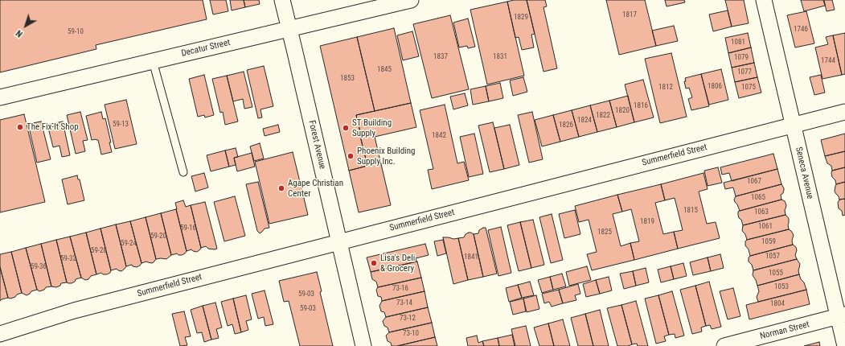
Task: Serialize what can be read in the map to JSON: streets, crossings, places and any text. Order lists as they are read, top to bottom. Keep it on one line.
{"streets":{"street":["Decatur Street","Forest Avenue","Summerfield Street","Seneca Avenue","Norman Street"]},"crossings":[["Decatur Street","Forest Avenue"],["Forest Avenue","Summerfield Street"],["Summerfield Street","Seneca Avenue"],["Seneca Avenue","Norman Street"]],"places":["The Fix-It Shop","ST Building Supply","Phoenix Building Supply Inc.","Agape Christian Center","Lisa's Deli & Grocery"],"house_numbers":["1817","1829","1746","59-10","1081","1837","1831","1079","1744","1845","1077","1853","1806","1812","1075","1816","1820","1822","1824","59-13","1826","1842","1067","1065","1815","1063","1819","1061","59-16","1825","59-20","1059","59-24","59-28","1057","1841","59-32","59-36","1055","1053","73-16","59-03","73-14","1804","59-03","73-12","73-10"],"north":"bottom left"}
